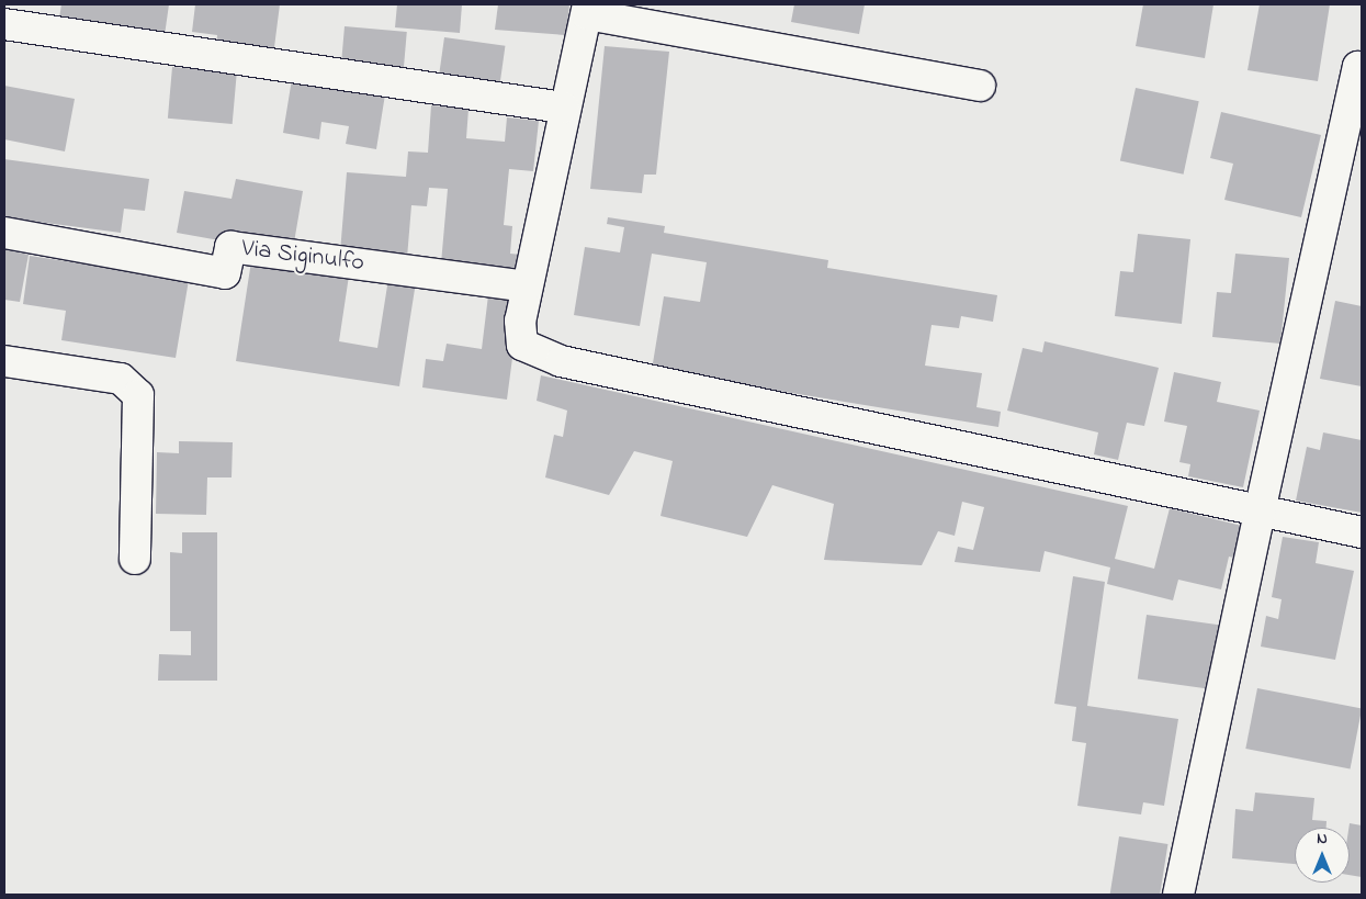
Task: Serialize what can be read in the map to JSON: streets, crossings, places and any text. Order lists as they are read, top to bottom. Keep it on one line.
{"streets":{"street":["Via Siginulfo"]},"north":"top"}
